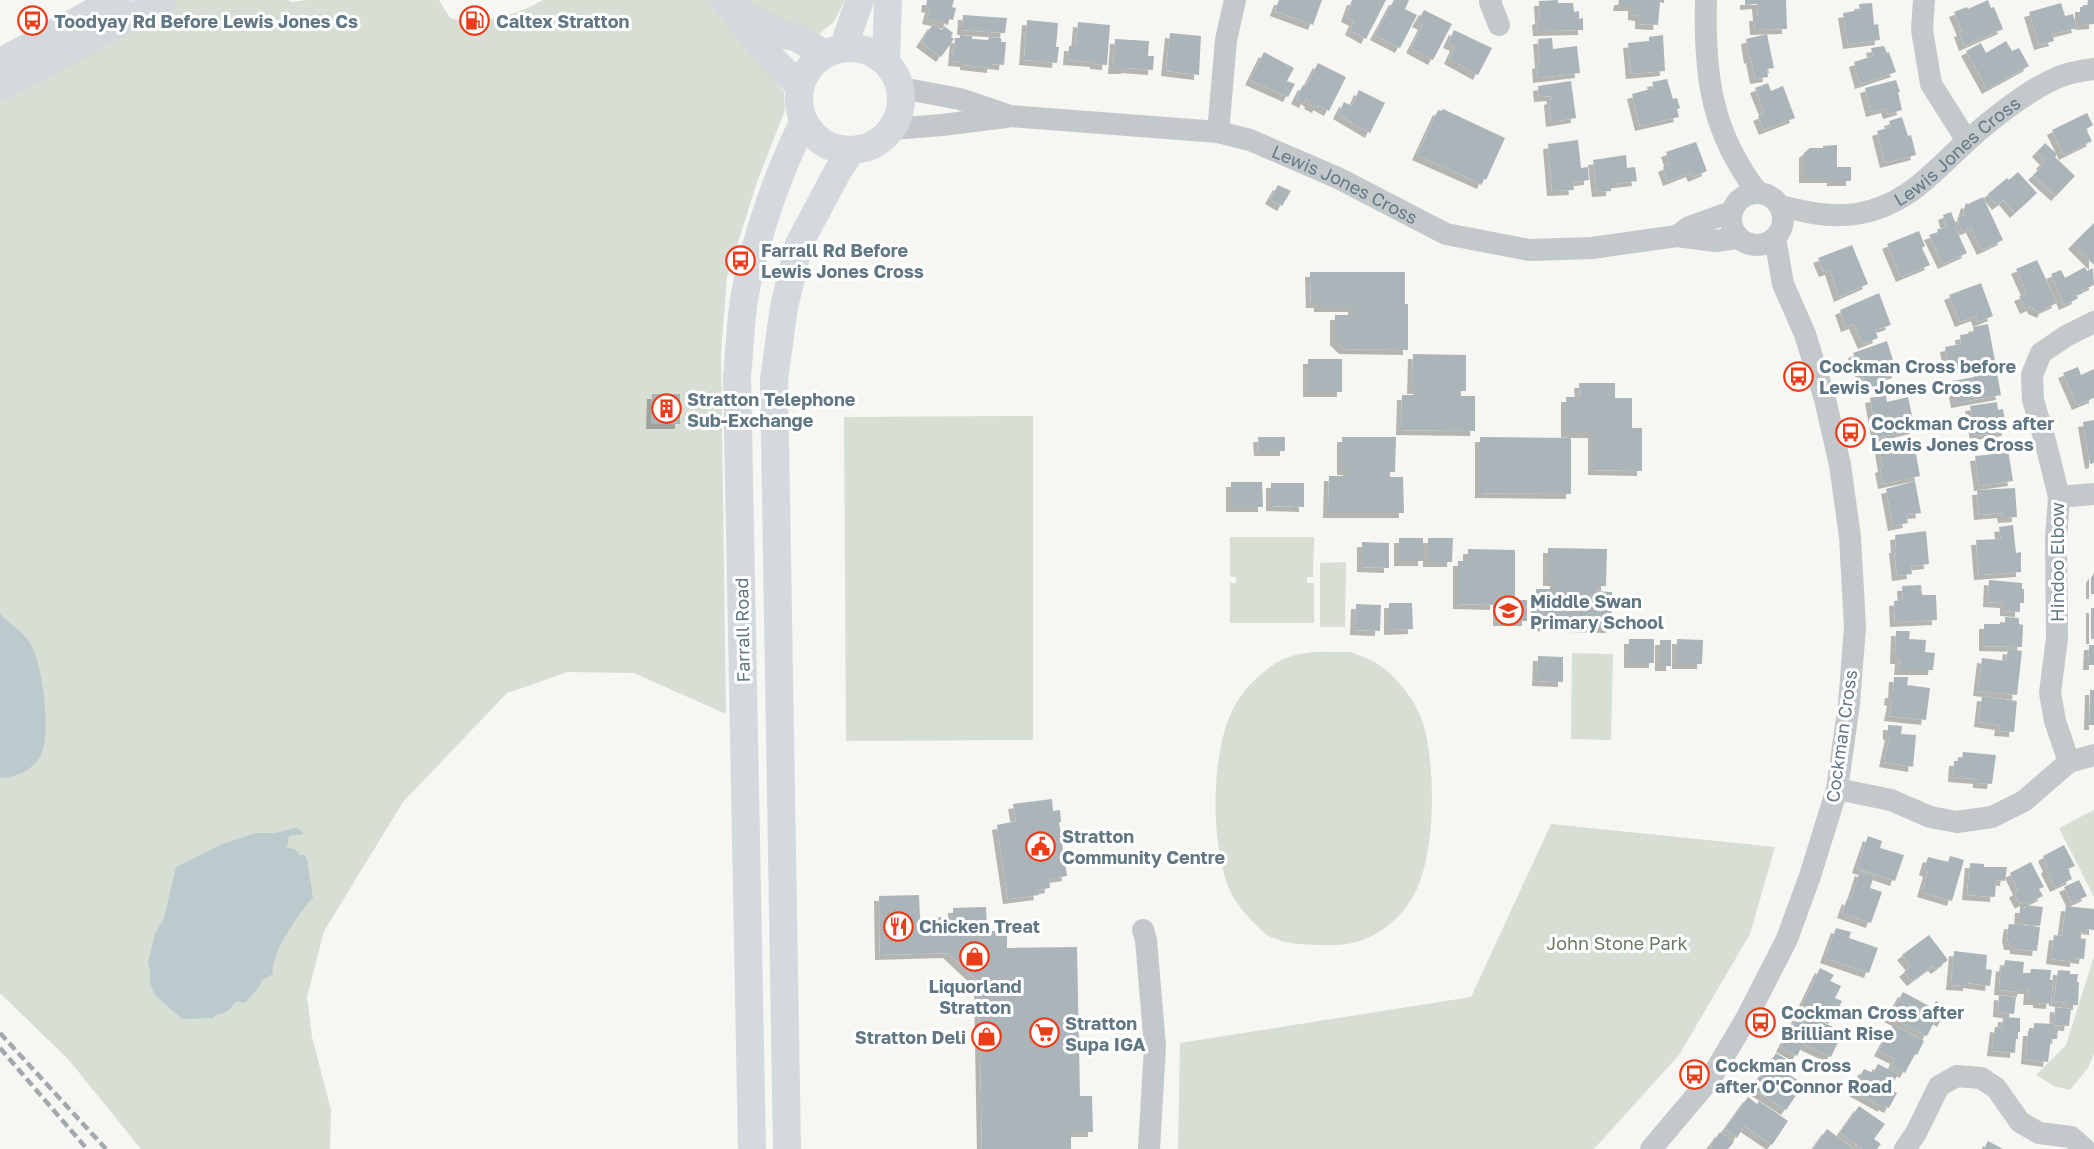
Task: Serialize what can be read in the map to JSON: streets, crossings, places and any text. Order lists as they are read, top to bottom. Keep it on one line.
{"streets":{"main road":["Farrall Road"],"street":["Lewis Jones Cross","Hindoo Elbow","Cockman Cross"]},"crossings":[["Lewis Jones Cross","Farrall Road"],["Lewis Jones Cross","Cockman Cross"]],"parks":["John Stone Park"],"places":{"bus stop":["Toodyay Rd Before Lewis Jones Cs","Farrall Rd Before Lewis Jones Cross","Cockman Cross before Lewis Jones Cross","Cockman Cross after Lewis Jones Cross","Cockman Cross after Brilliant Rise","Cockman Cross after O'Connor Road"],"fuel station":["Caltex Stratton"],"building":["Stratton Telephone Sub-Exchange"],"school or university":["Middle Swan Primary School"],"public building":["Stratton Community Centre"],"restaurant":["Chicken Treat"],"shop":["Liquorland Stratton","Stratton Deli"],"supermarket":["Stratton Supa IGA"]}}
